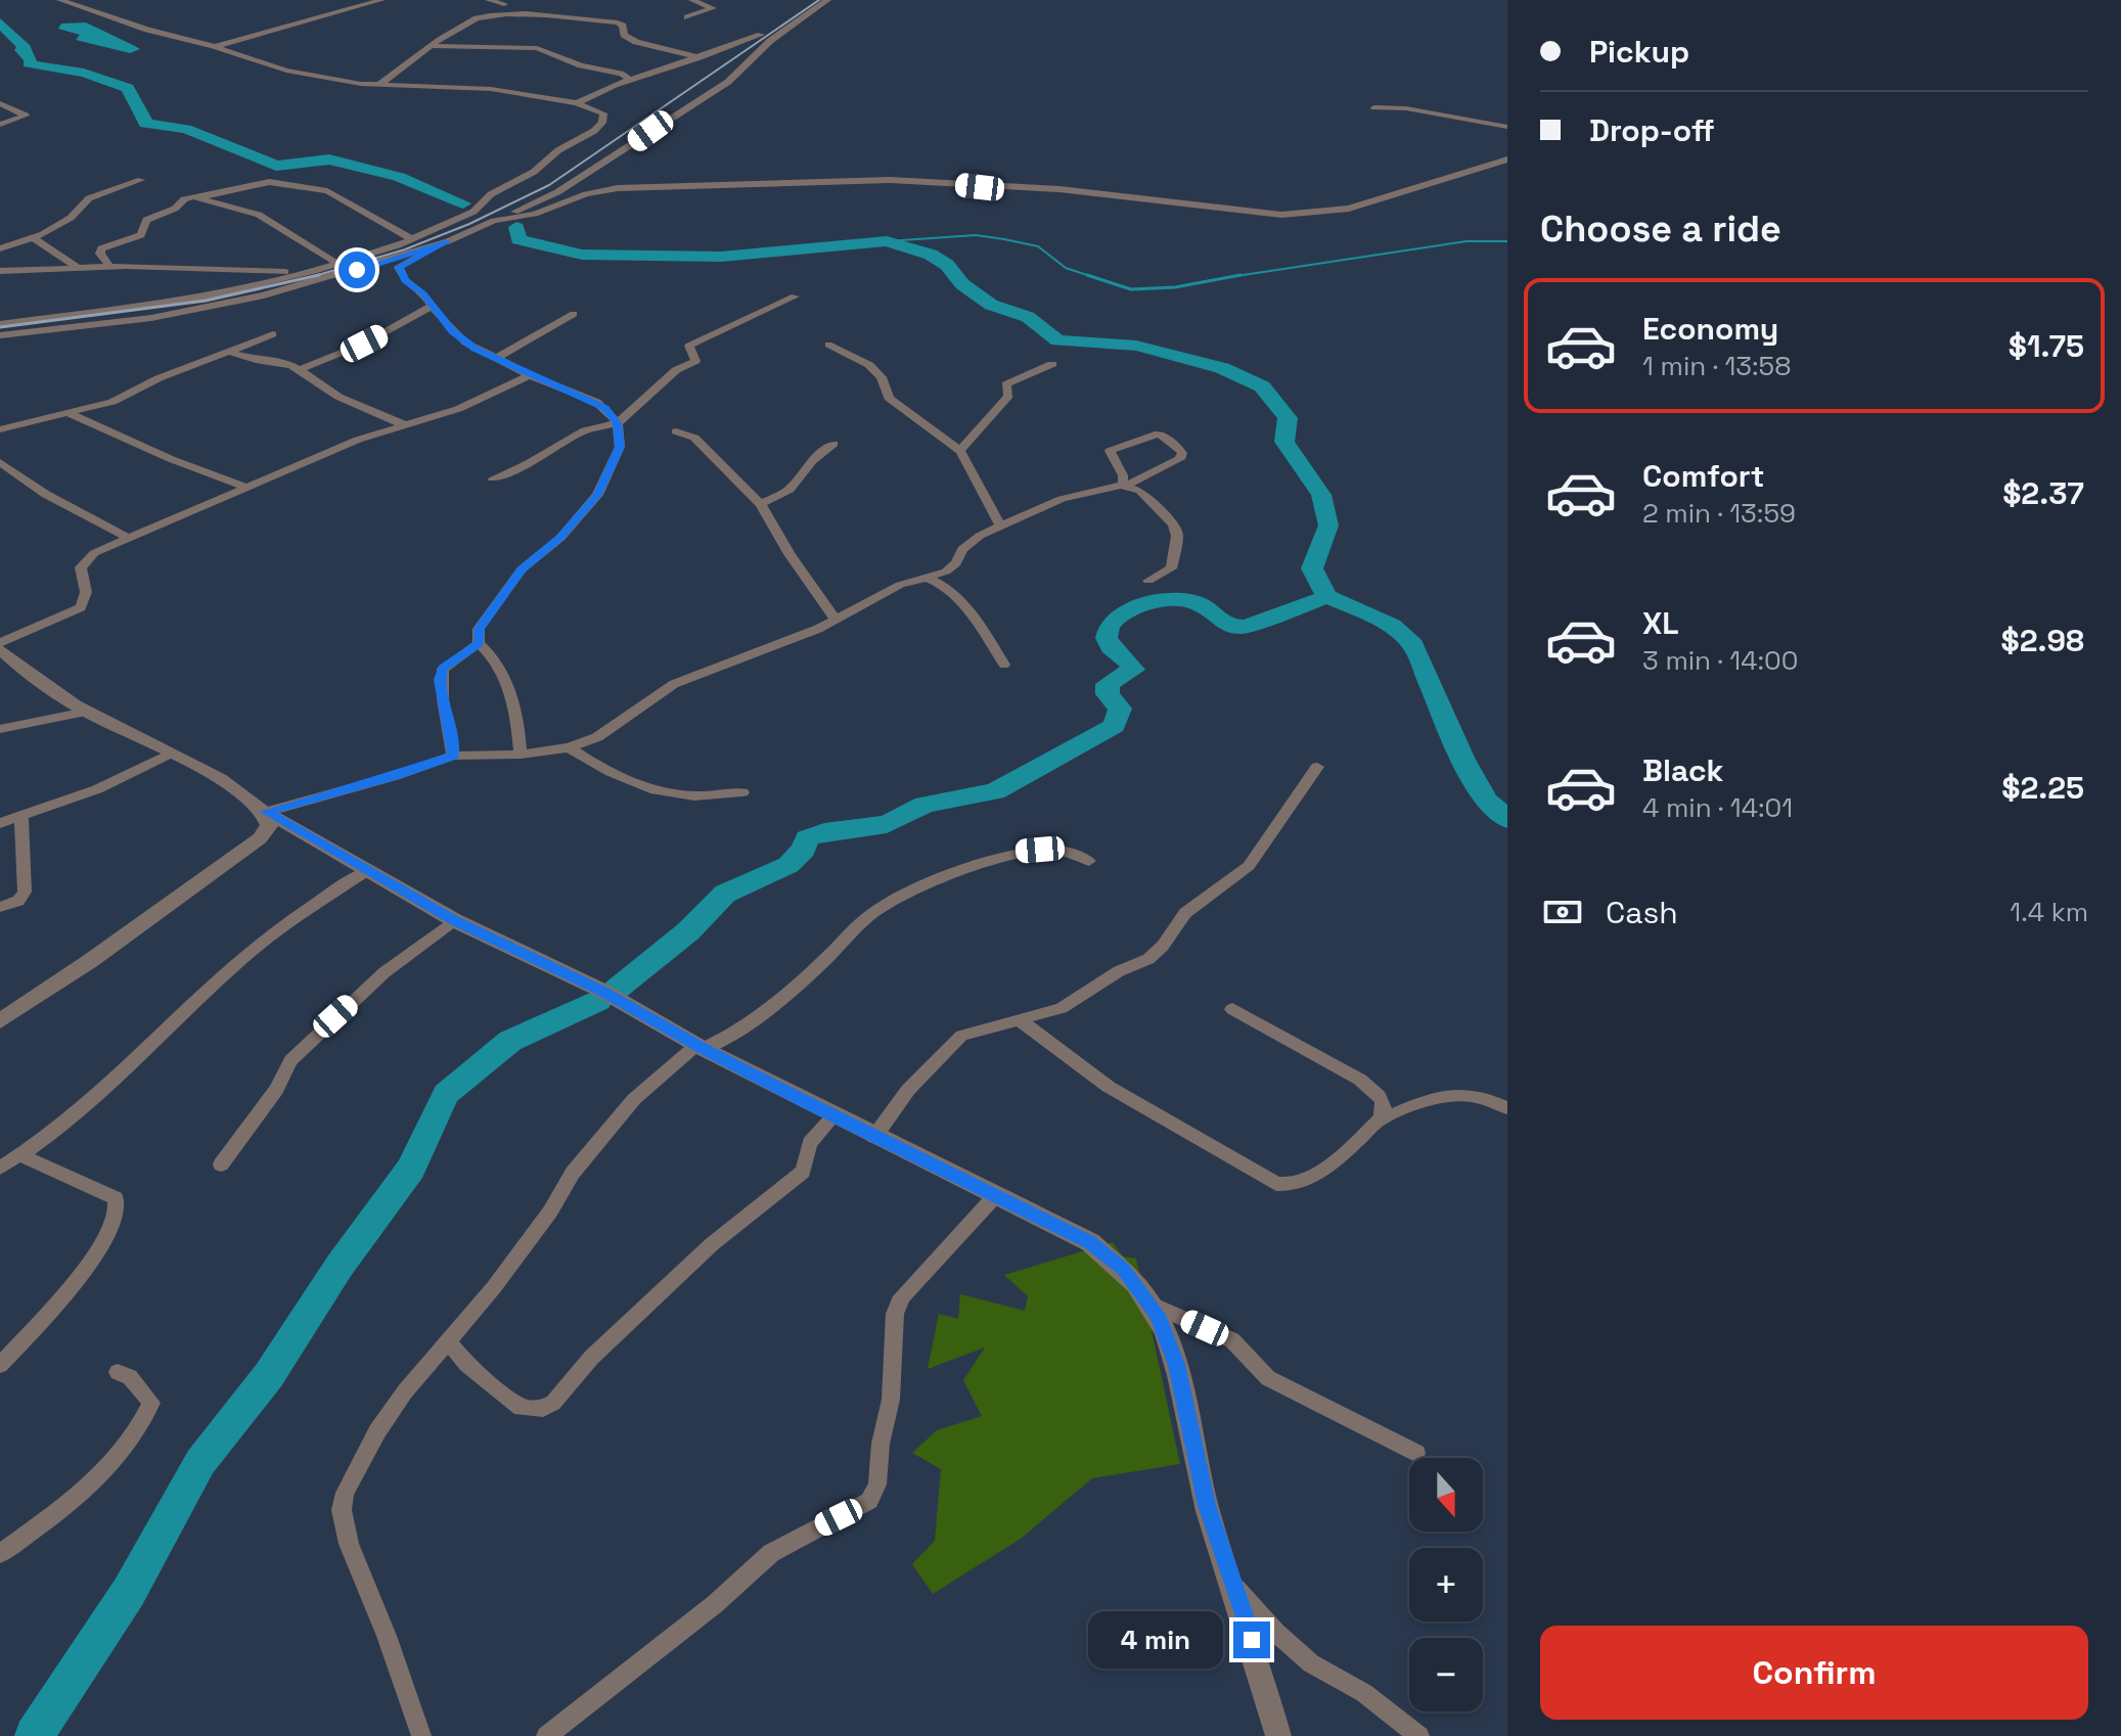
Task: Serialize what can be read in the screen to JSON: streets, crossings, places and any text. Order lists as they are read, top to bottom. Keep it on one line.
{"north":"bottom","page":{"banner":["Pickup","Drop-off"],"heading":"Choose a ride","list":[{"name":"Economy","note":"1 min · 13:58","value":"$1.75"},{"name":"Comfort","note":"2 min · 13:59","value":"$2.37"},{"name":"XL","note":"3 min · 14:00","value":"$2.98"},{"name":"Black","note":"4 min · 14:01","value":"$2.25"}],"pay":["Cash","1.4 km"],"map_buttons":["+","−"],"buttons":"Confirm","bubble":"4 min"}}
